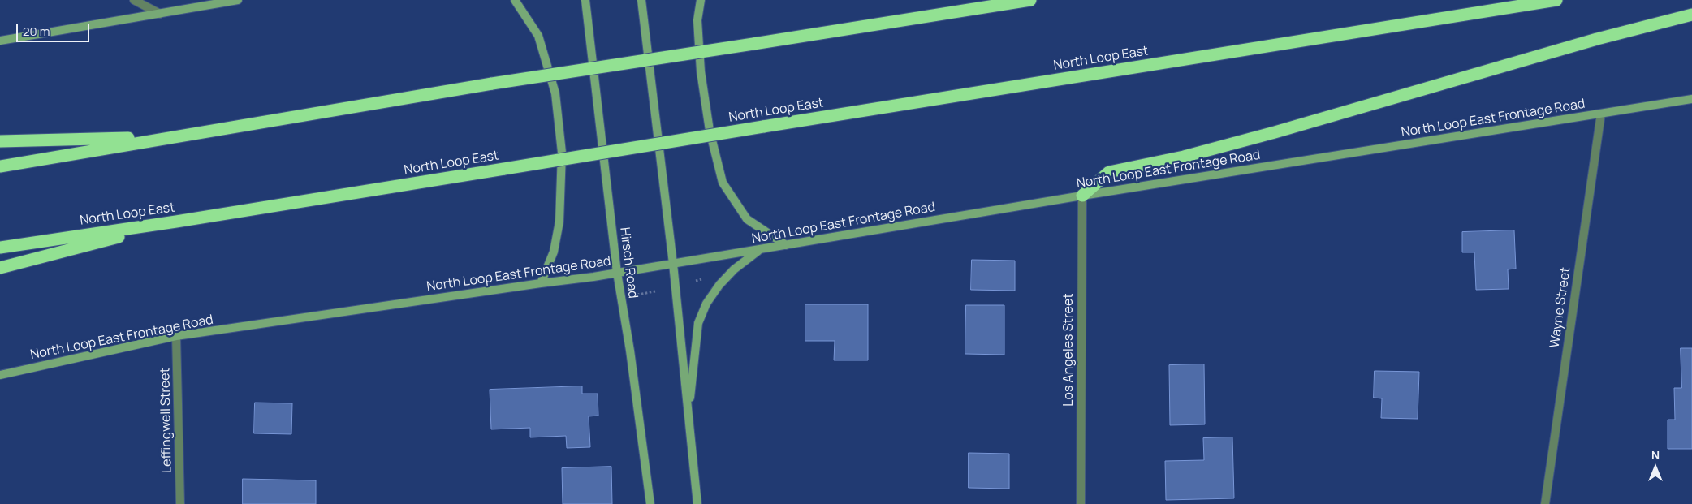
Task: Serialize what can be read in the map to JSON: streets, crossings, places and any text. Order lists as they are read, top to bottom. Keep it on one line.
{"streets":{"highway":["North Loop East"],"main road":["North Loop East Frontage Road","Hirsch Road"],"street":["Wayne Street","Los Angeles Street","Leffingwell Street"]},"crossings":[["North Loop East Frontage Road","Hirsch Road"],["North Loop East Frontage Road","Wayne Street"],["North Loop East Frontage Road","Los Angeles Street"],["North Loop East Frontage Road","Leffingwell Street"]],"scale_bar":"20 m","north":"top"}
